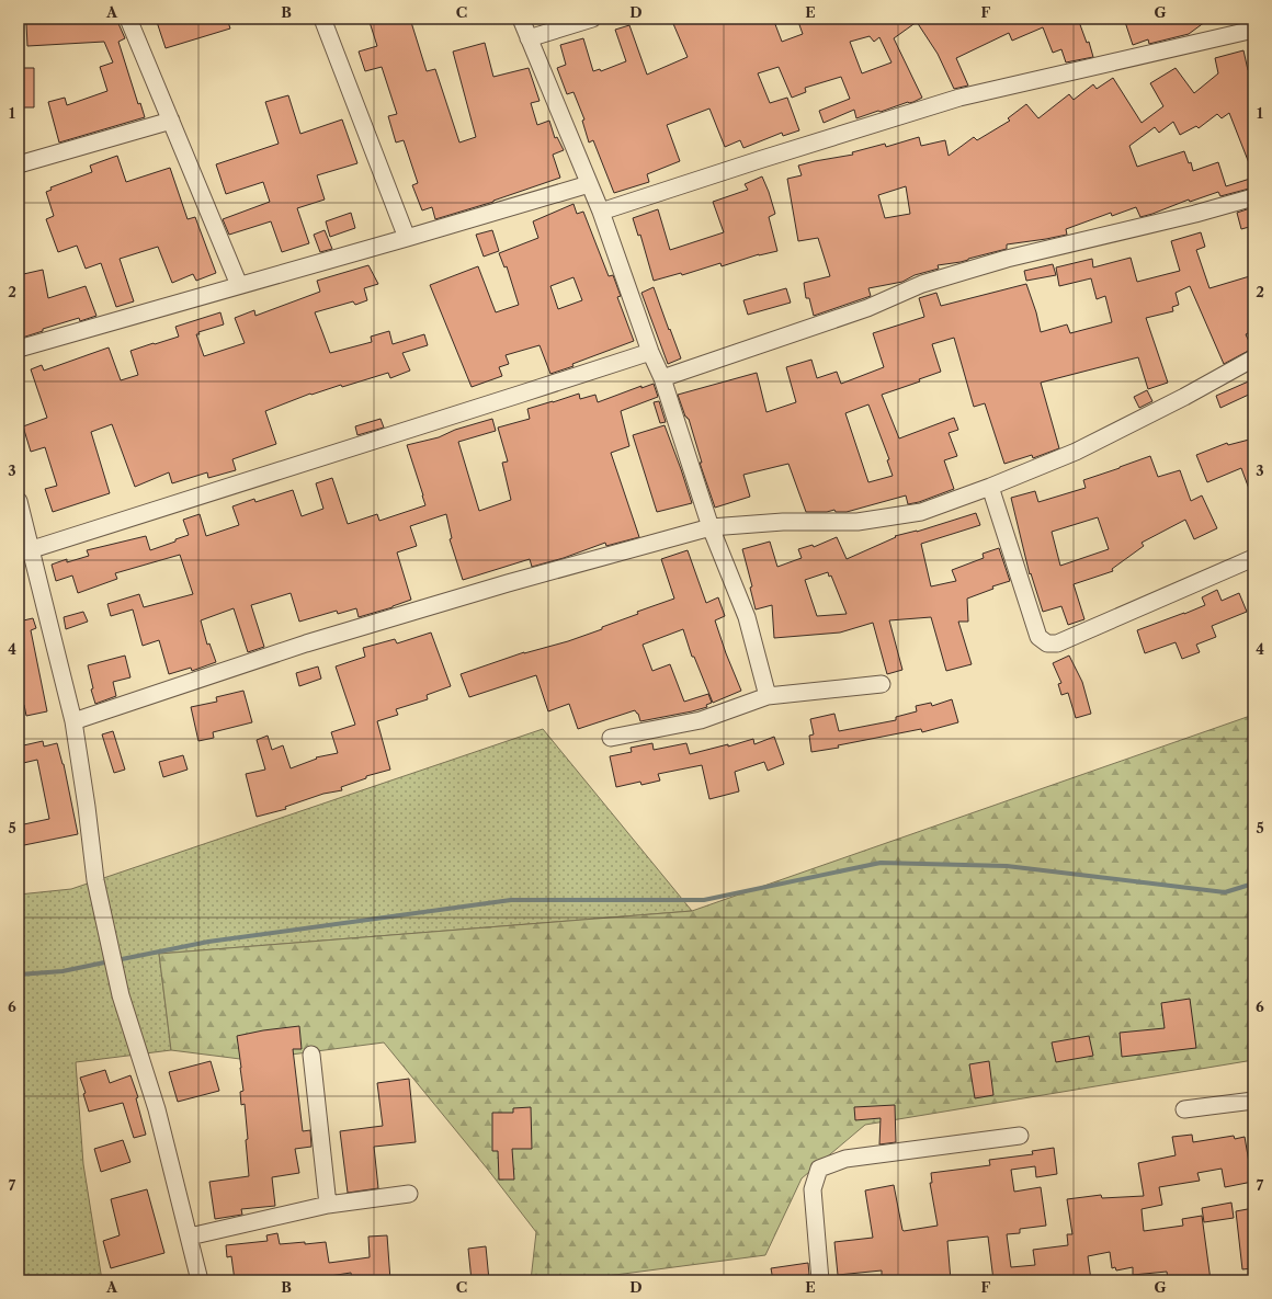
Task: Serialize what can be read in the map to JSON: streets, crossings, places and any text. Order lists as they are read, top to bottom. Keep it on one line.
{"grid":{"columns":["A","B","C","D","E","F","G"],"rows":["1","2","3","4","5","6","7"]}}
